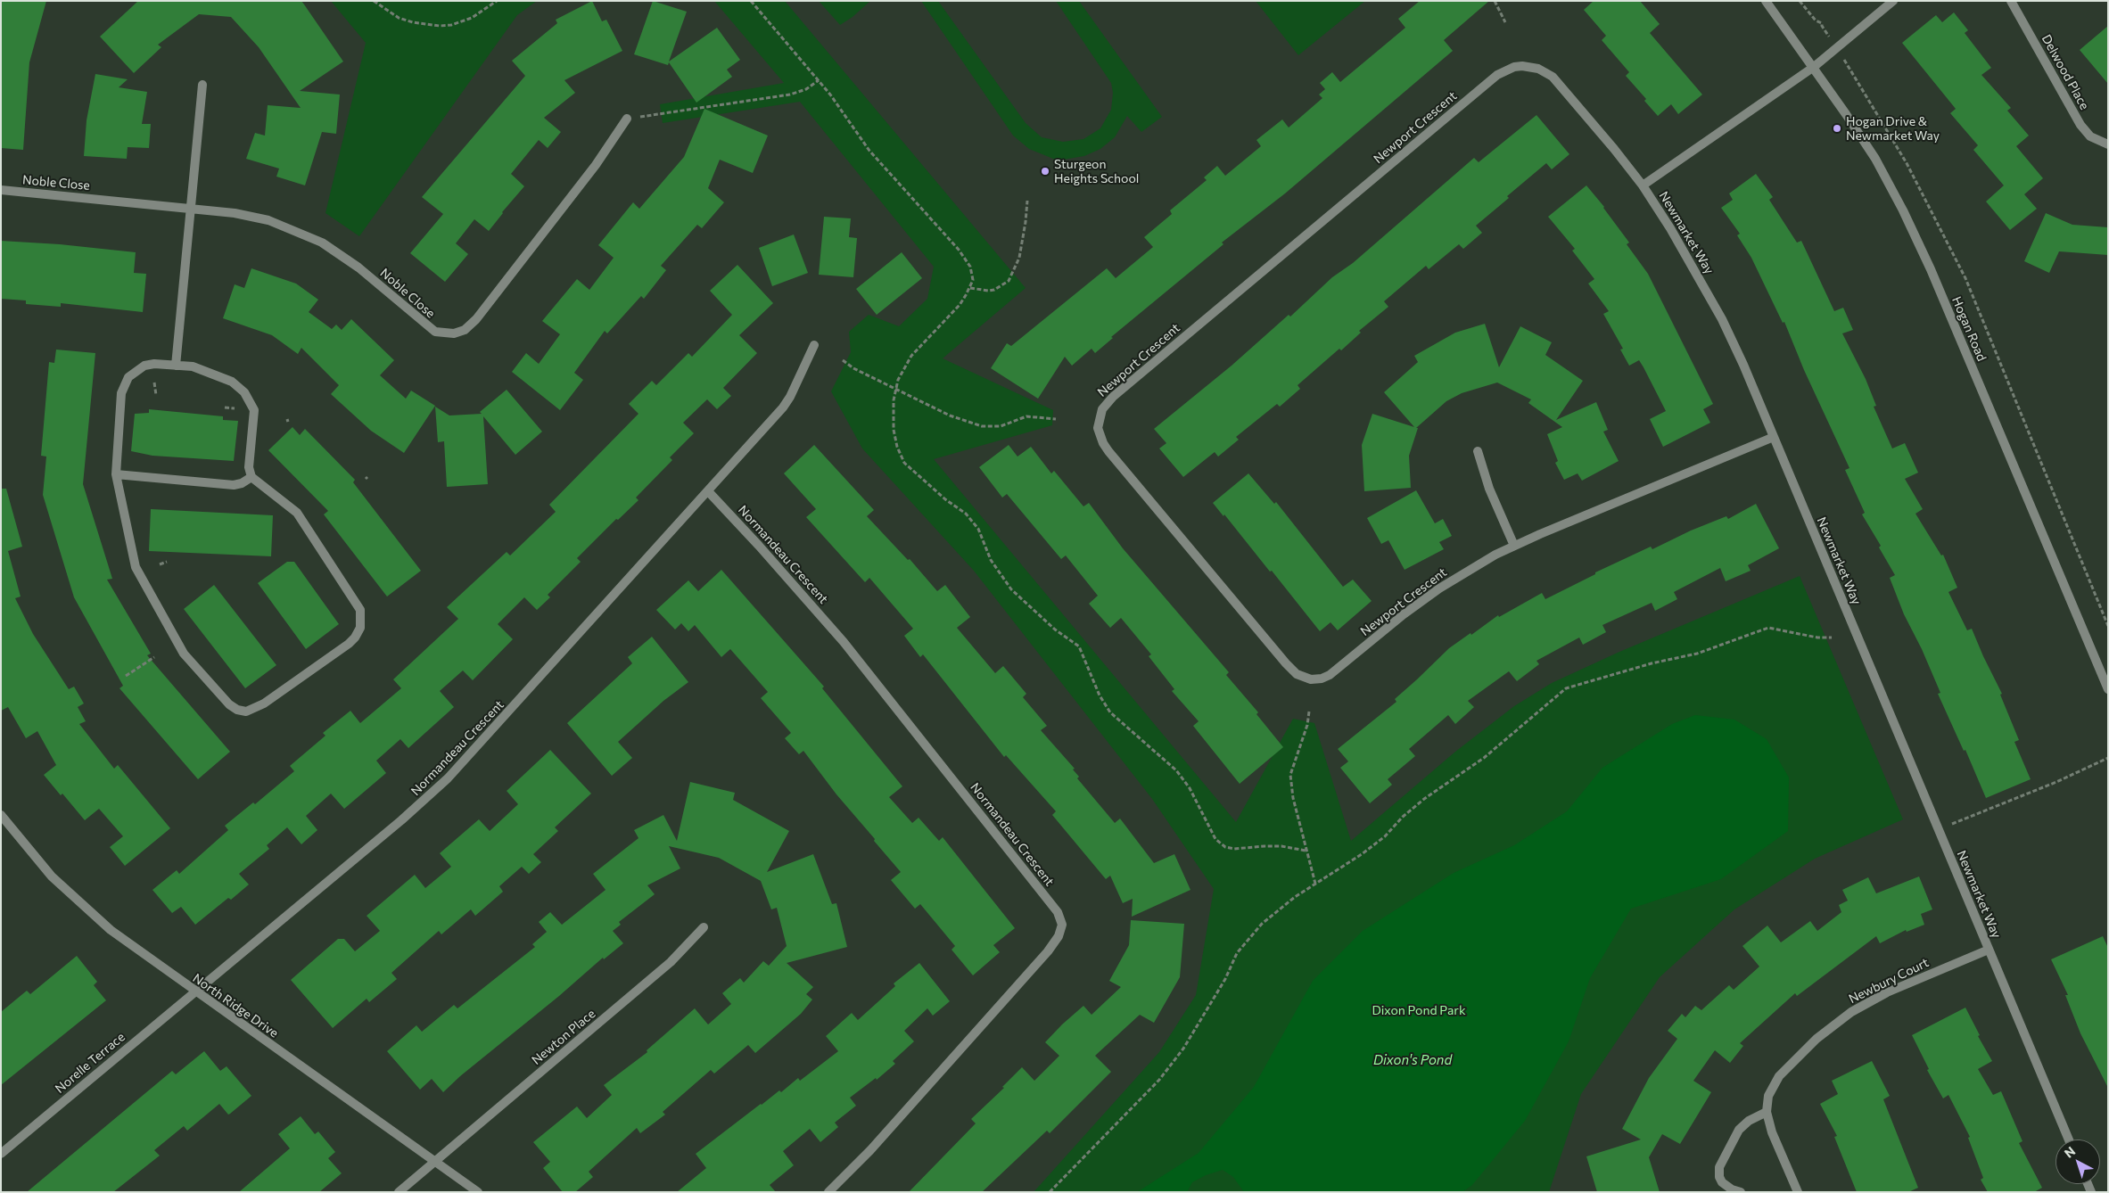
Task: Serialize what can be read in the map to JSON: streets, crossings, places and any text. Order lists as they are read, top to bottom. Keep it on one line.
{"streets":{"street":["Delwood Place","Newport Crescent","Noble Close","Newmarket Way","Hogan Road","Normandeau Crescent","Newbury Court","North Ridge Drive","Newton Place","Norelle Terrace"]},"crossings":[["Newport Crescent","Newmarket Way"],["Newmarket Way","Hogan Road"],["Newmarket Way","Newbury Court"],["Normandeau Crescent","North Ridge Drive"],["Normandeau Crescent","Norelle Terrace"],["North Ridge Drive","Newton Place"],["North Ridge Drive","Norelle Terrace"]],"water":["Dixon's Pond"],"parks":["Dixon Pond Park"],"places":["Hogan Drive & Newmarket Way","Sturgeon Heights School"],"north":"top left"}
